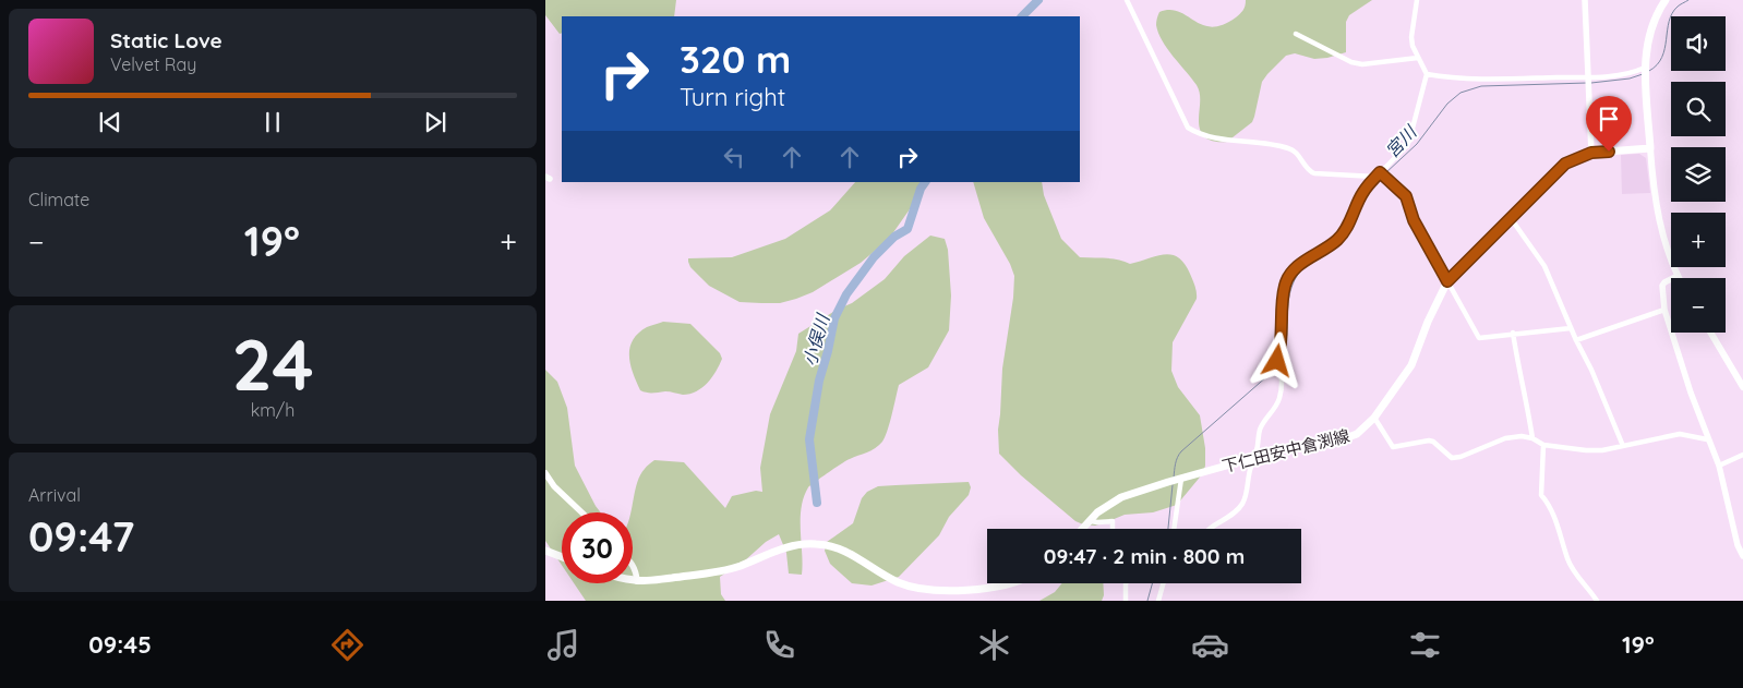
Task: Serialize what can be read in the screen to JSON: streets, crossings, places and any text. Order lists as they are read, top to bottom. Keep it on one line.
{"streets":{"main road":["下仁田安中倉渕線"]},"water":["宮川","小俣川"],"page":{"map_buttons":["+","−"],"turn":["320 m","Turn right"],"song":["Static Love","Velvet Ray"],"tile":["Climate",["24","km/h"],["Arrival","09:47"]],"heat":["−","19°","+"],"limit":"30","trip":"09:47 · 2 min · 800 m","tabs":["09:45","19°"]}}
